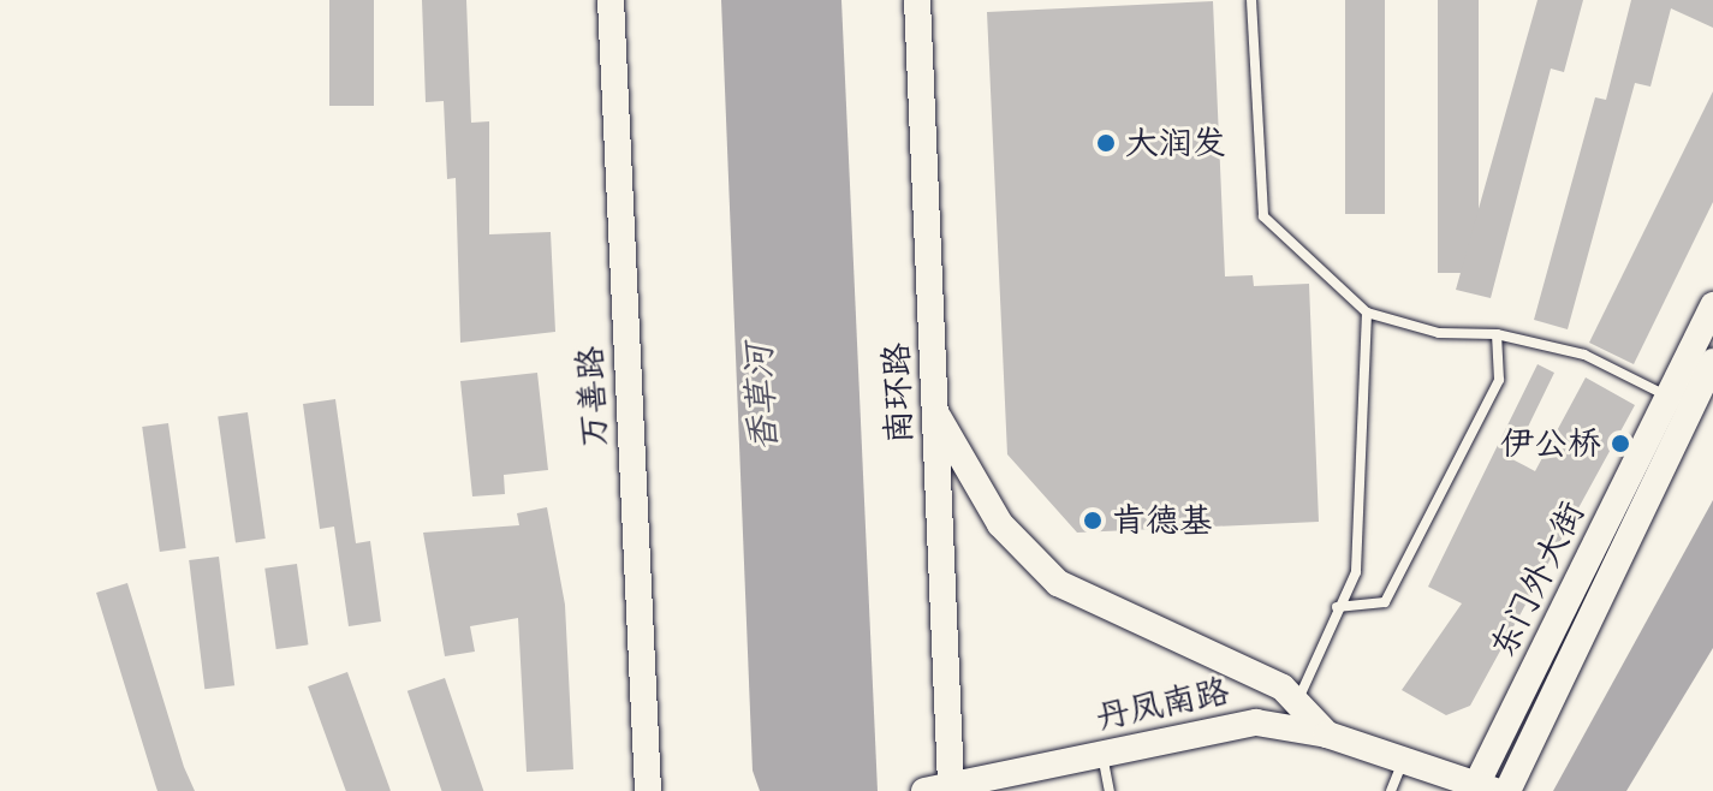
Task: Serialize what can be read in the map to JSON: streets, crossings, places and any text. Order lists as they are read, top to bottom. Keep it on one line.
{"streets":{"main road":["南环路","万善路","东门外大街","丹凤南路"]},"crossings":[["南环路","丹凤南路"],["东门外大街","丹凤南路"]],"water":["香草河"],"places":["大润发","伊公桥","肯德基"]}
